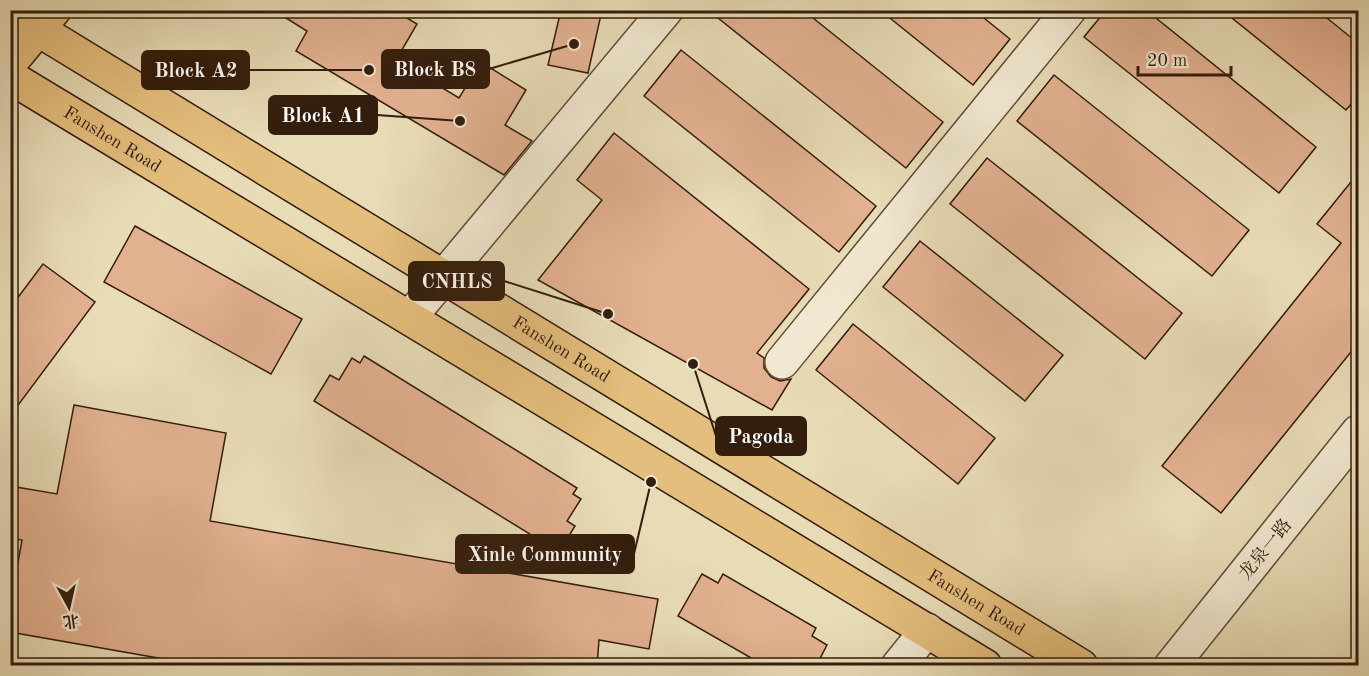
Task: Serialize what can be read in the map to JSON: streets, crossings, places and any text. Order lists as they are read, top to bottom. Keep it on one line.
{"streets":{"main road":["Fanshen Road"],"street":["龙泉一路"]},"places":["Block B8","Block A2","Block A1","CNHLS","Pagoda","Xinle Community"],"scale_bar":"20 m","north":"bottom"}
